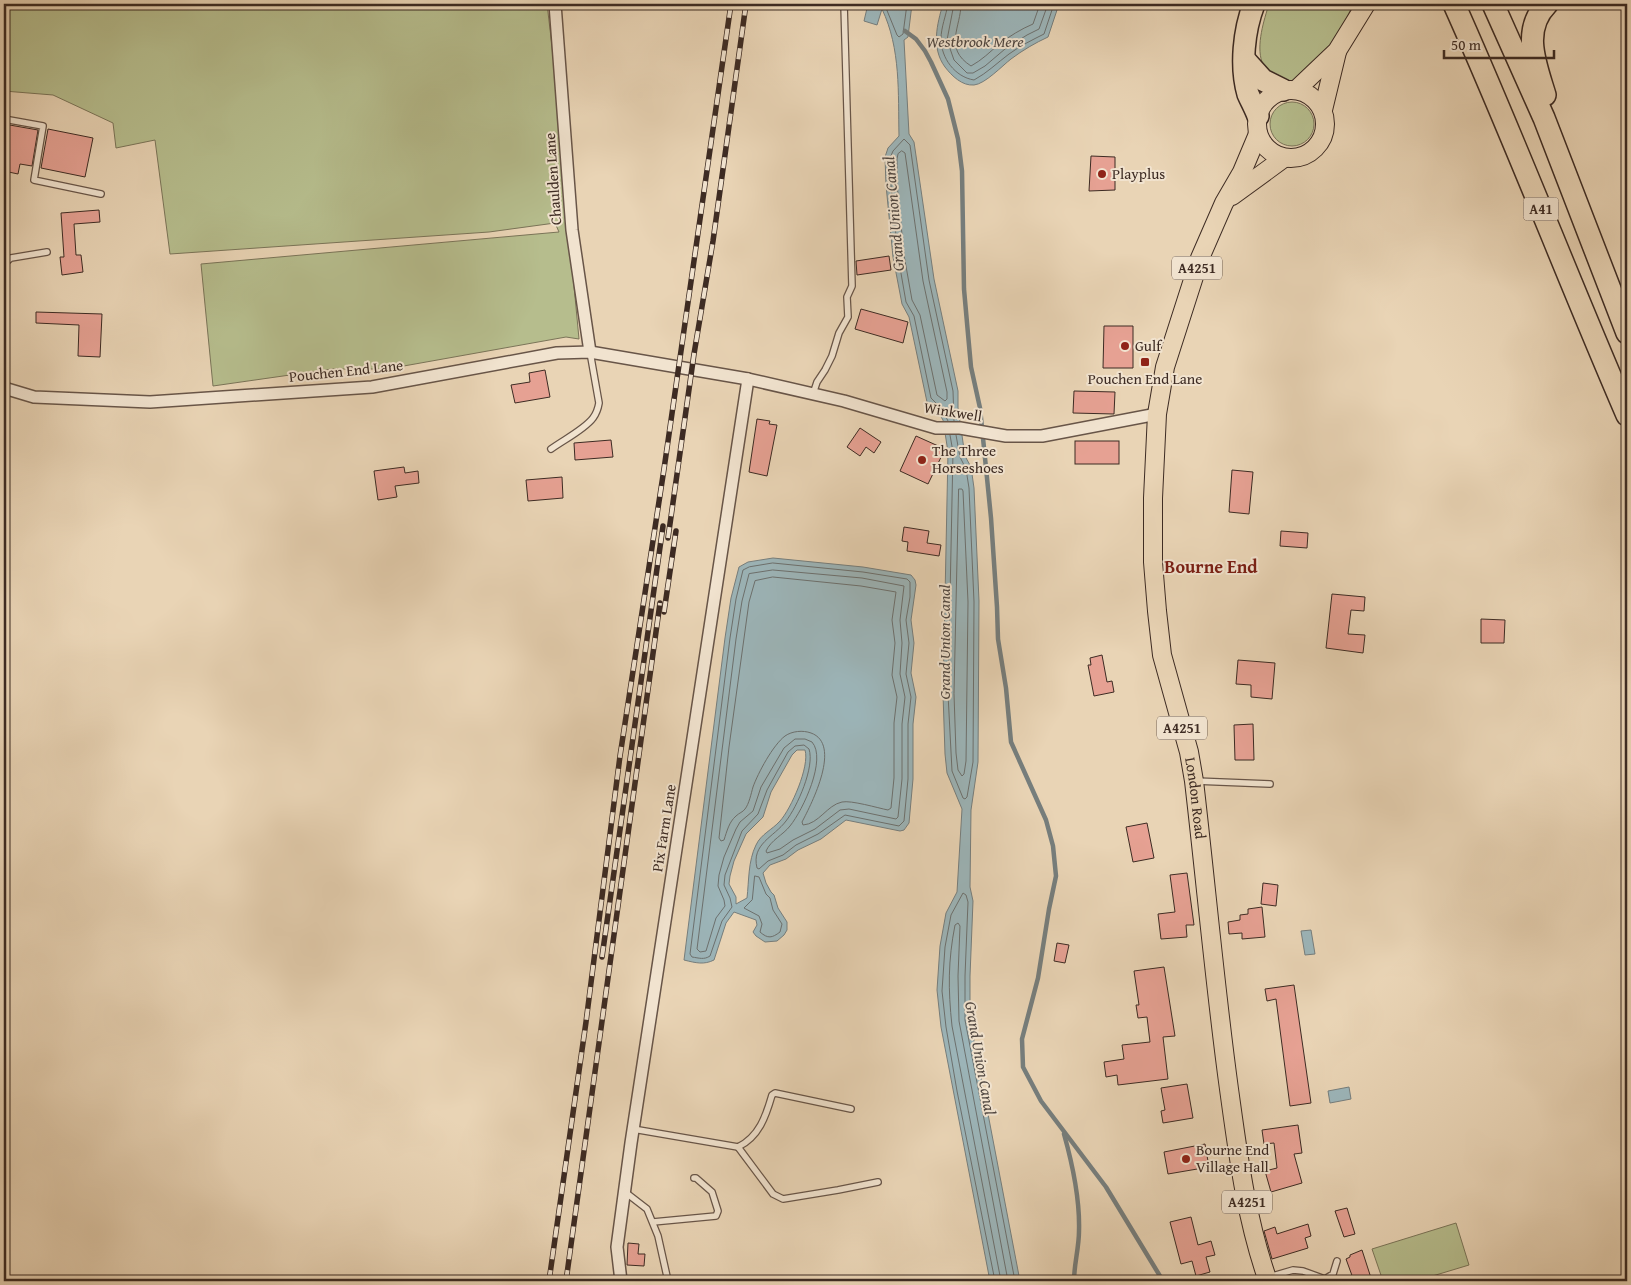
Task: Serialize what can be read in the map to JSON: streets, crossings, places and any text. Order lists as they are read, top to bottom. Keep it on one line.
{"streets":{"highway":["A41"],"main road":["A4251","London Road"],"street":["Chaulden Lane","Pouchen End Lane","Winkwell","Pix Farm Lane"]},"crossings":[["Chaulden Lane","Pouchen End Lane"],["Pouchen End Lane","Winkwell"],["Pouchen End Lane","Pix Farm Lane"],["Winkwell","London Road"],["Winkwell","Pix Farm Lane"]],"districts":["Bourne End"],"water":["Westbrook Mere","Grand Union Canal"],"places":{"other":["Playplus","Gulf","The Three Horseshoes","Bourne End Village Hall"],"transit":["Pouchen End Lane"]},"scale_bar":"50 m"}
